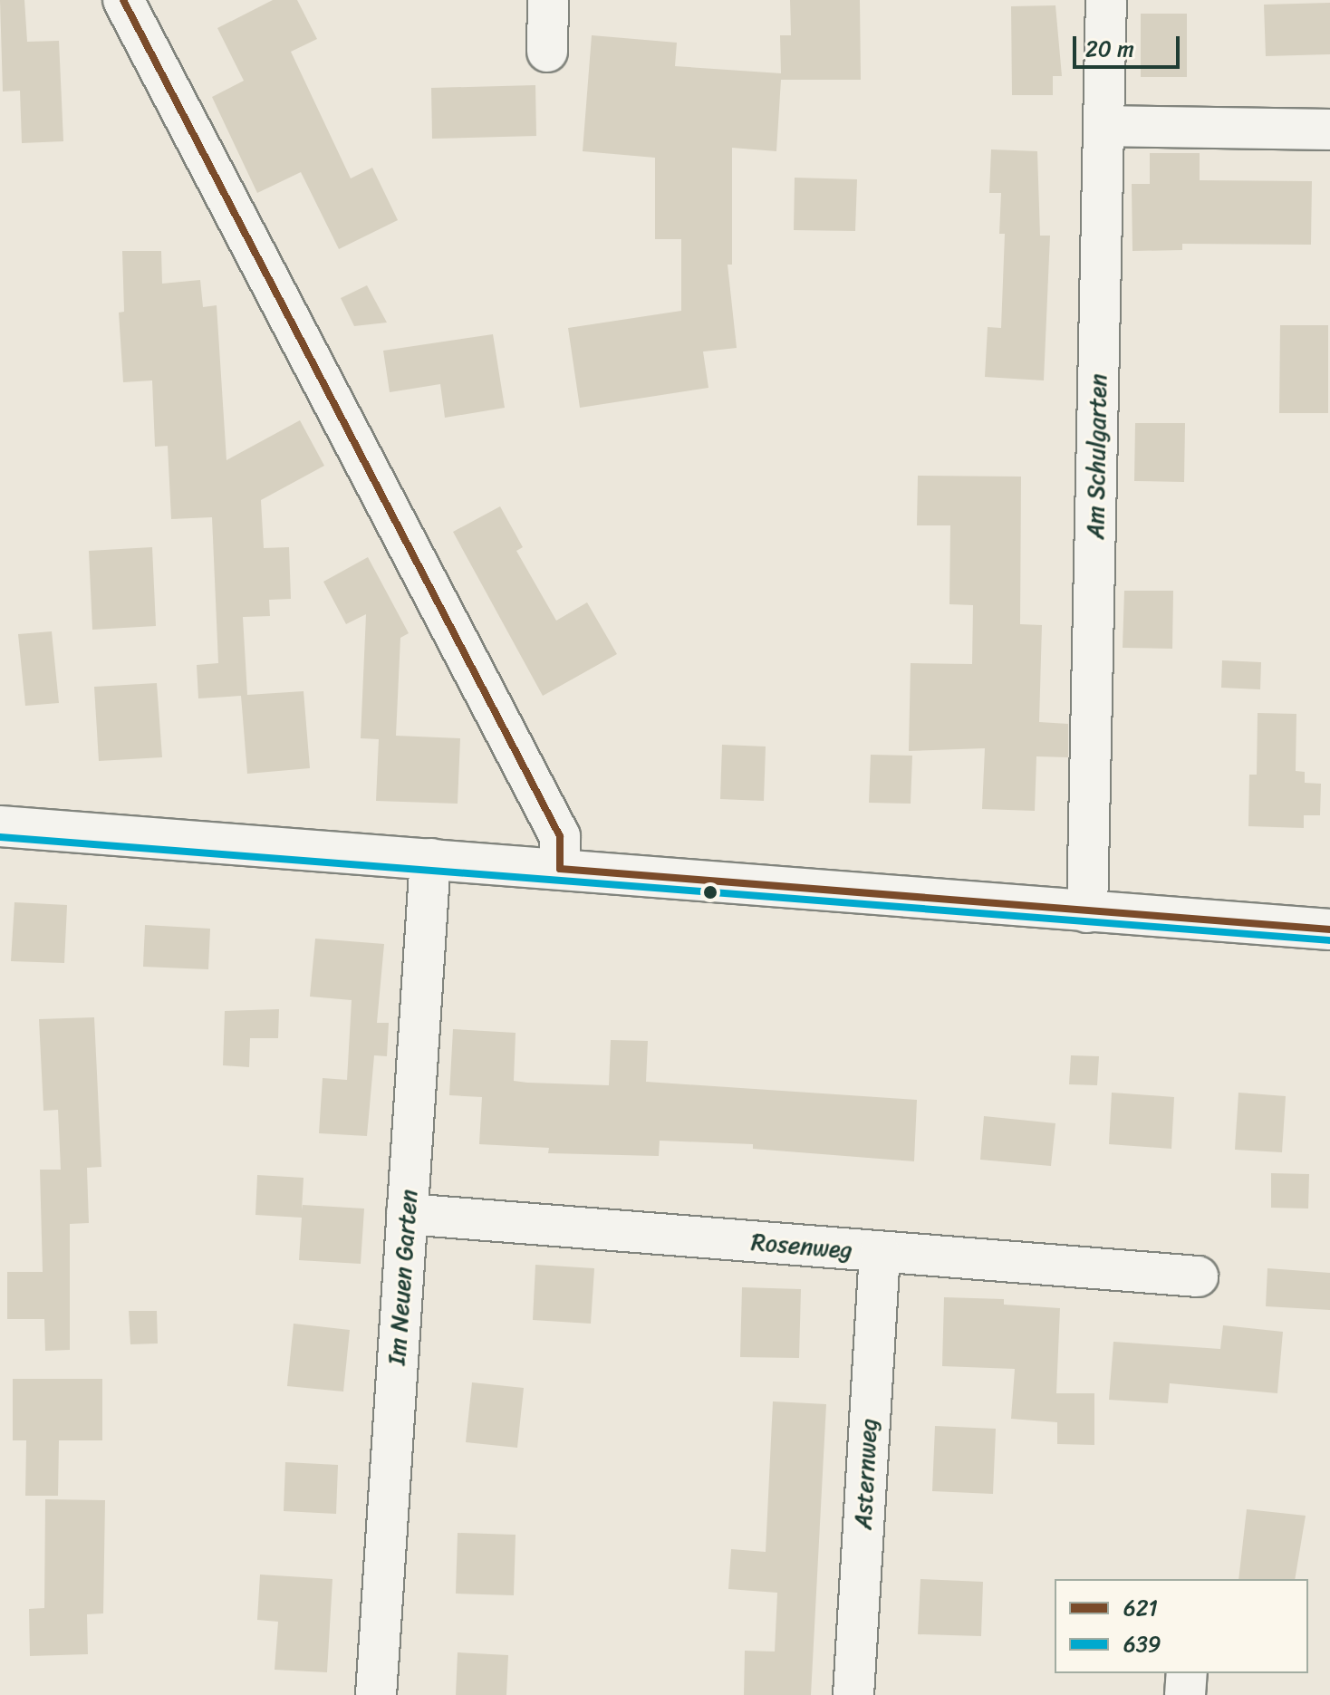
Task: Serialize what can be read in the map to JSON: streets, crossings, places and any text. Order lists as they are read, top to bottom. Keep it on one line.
{"streets":{"street":["Am Schulgarten","Rosenweg","Im Neuen Garten","Asternweg"]},"crossings":[["Rosenweg","Im Neuen Garten"],["Rosenweg","Asternweg"]],"lines":["transit line 621","transit line 639"],"legend":["621","639"],"scale_bar":"20 m"}
